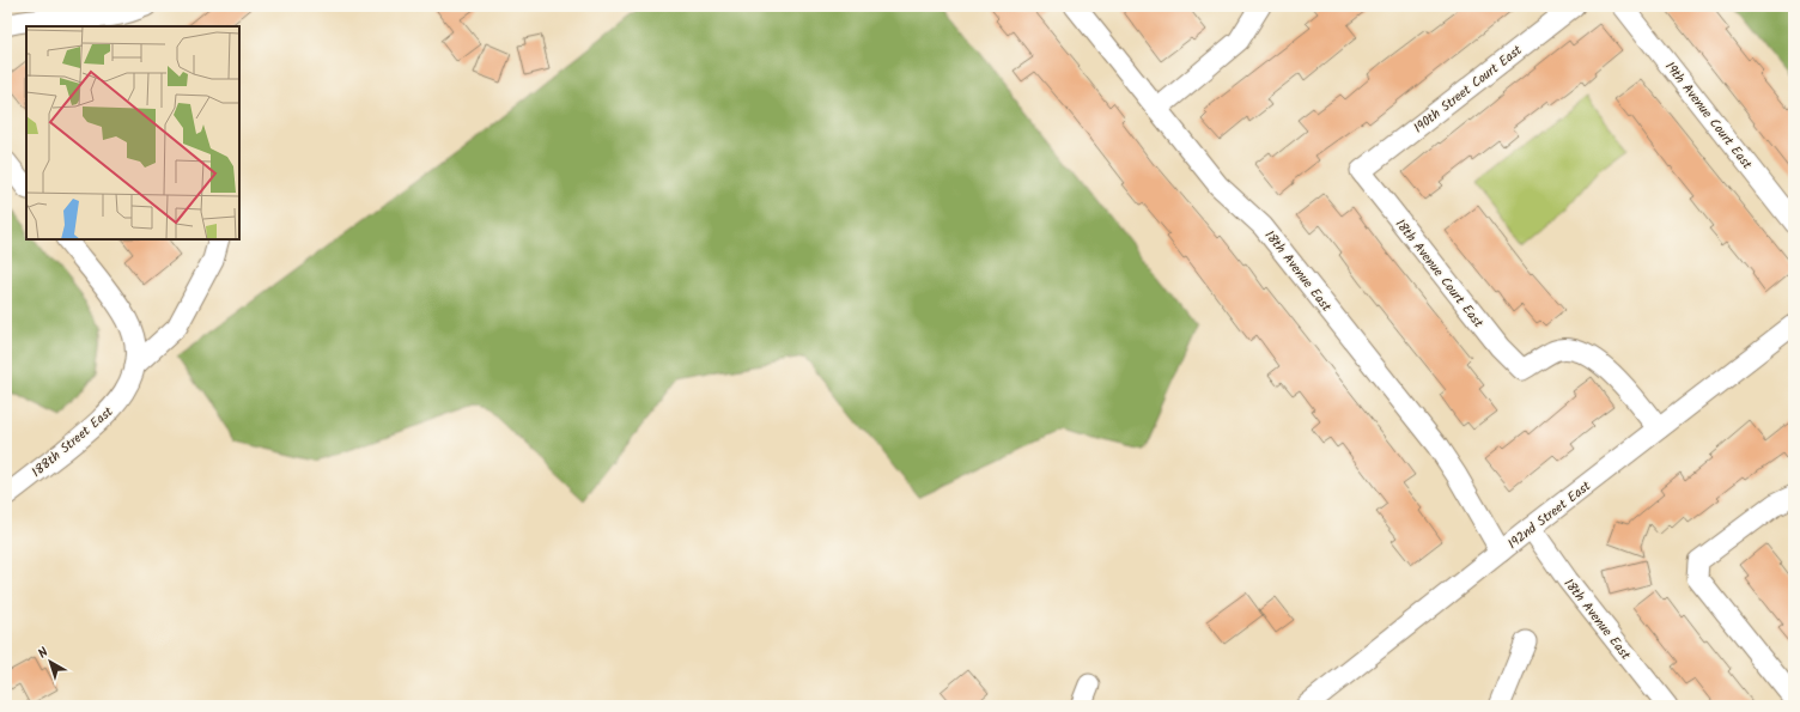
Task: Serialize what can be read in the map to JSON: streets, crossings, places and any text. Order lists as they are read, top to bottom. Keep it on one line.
{"streets":{"street":["190th Street Court East","19th Avenue Court East","18th Avenue East","18th Avenue Court East","188th Street East","192nd Street East"]},"crossings":[["190th Street Court East","18th Avenue Court East"],["18th Avenue East","192nd Street East"],["18th Avenue Court East","192nd Street East"]],"north":"top left"}
